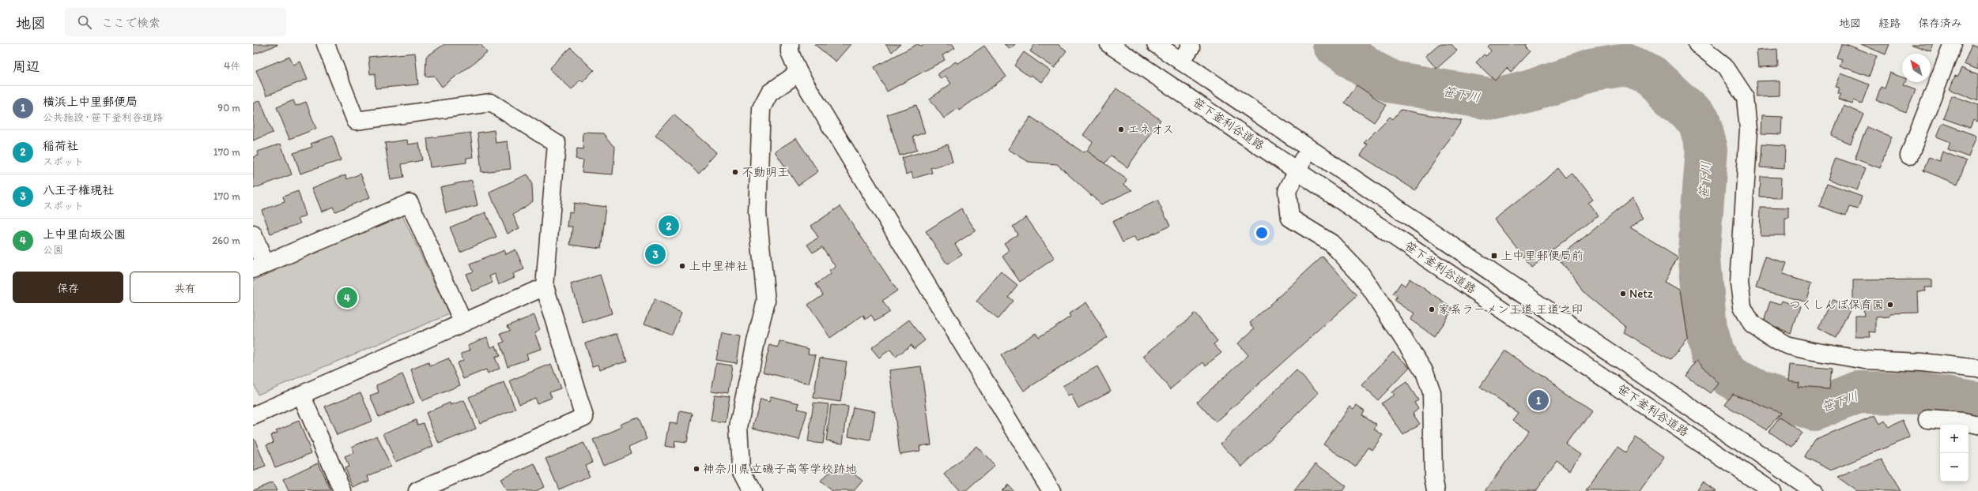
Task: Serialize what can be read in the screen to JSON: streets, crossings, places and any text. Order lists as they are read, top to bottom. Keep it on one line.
{"streets":{"street":["笹下釜利谷道路"]},"water":["笹下川"],"places":{"other":["エネオス","不動明王","上中里神社","Netz","つくしんぼ保育園","家系ラーメン王道 王道之印","神奈川県立磯子高等学校跡地"],"transit":["上中里郵便局前"]},"north":"top left","page":{"header":"地図","search":"ここで検索","nav":["地図","経路","保存済み"],"heading":["周辺","4件"],"list":[{"mark":"1","name":"横浜上中里郵便局","note":"公共施設 · 笹下釜利谷道路","value":"90 m"},{"mark":"2","name":"稲荷社","note":"スポット","value":"170 m"},{"mark":"3","name":"八王子権現社","note":"スポット","value":"170 m"},{"mark":"4","name":"上中里向坂公園","note":"公園","value":"260 m"}],"pins":["2","3","4","1"],"buttons":["保存","共有"],"map_buttons":["+","−"]}}
